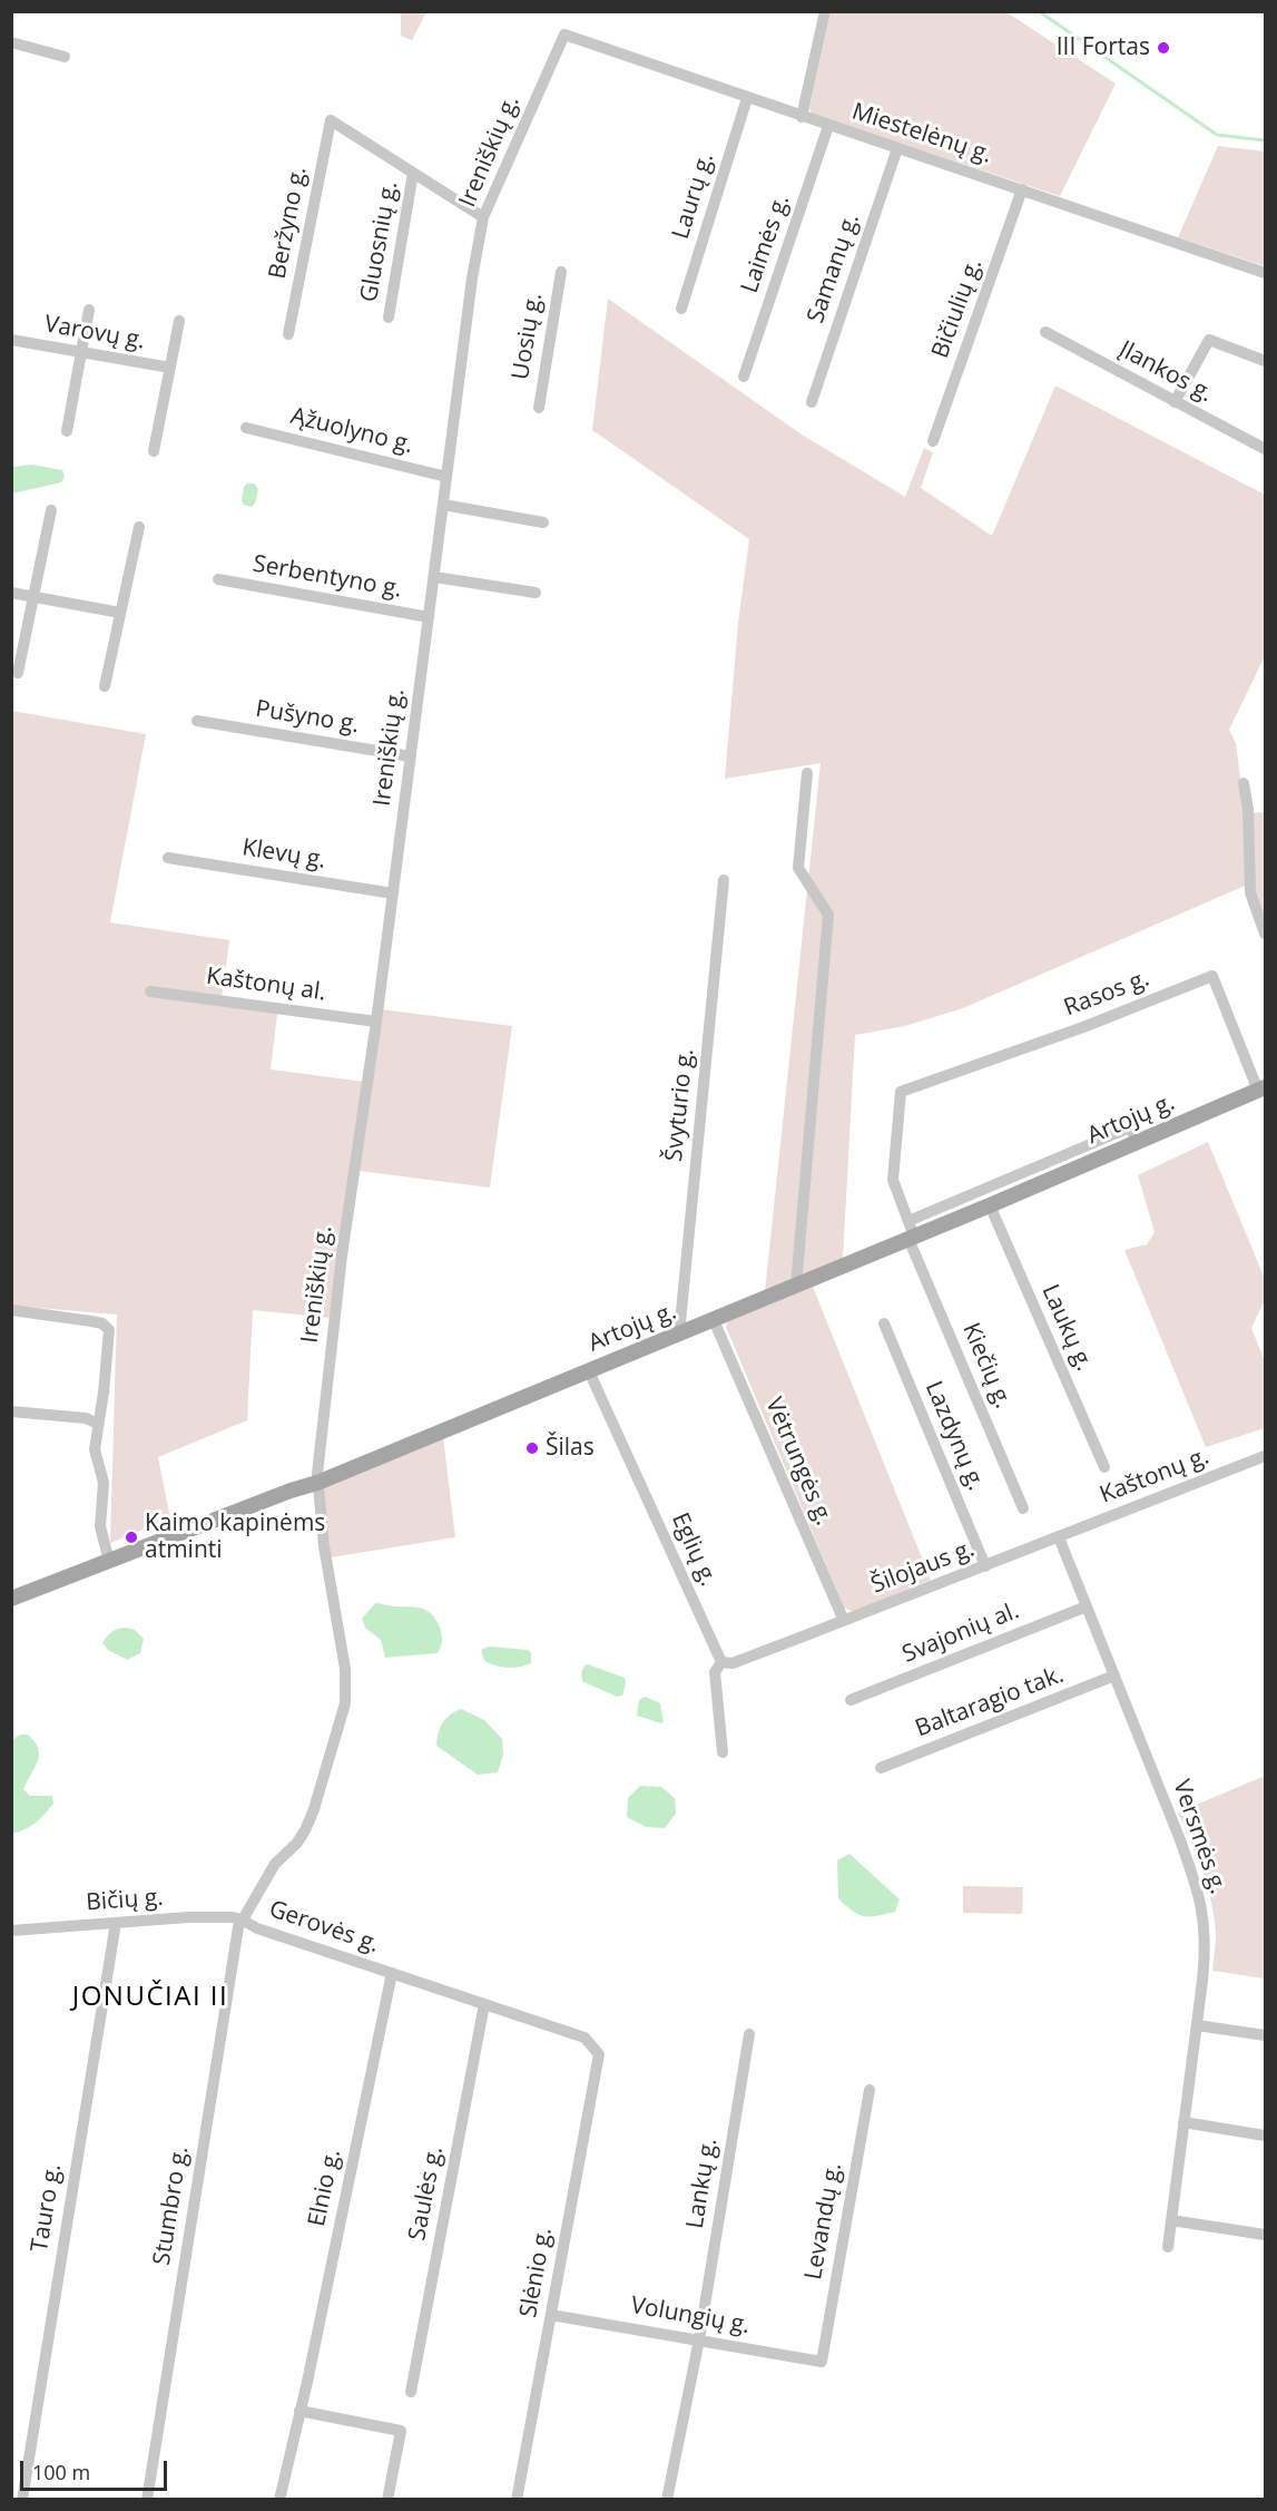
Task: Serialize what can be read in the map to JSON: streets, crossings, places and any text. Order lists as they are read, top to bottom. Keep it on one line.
{"streets":{"main road":["Artojų g."],"street":["Miestelėnų g.","Ireniškių g.","Laurų g.","Beržyno g.","Gluosnių g.","Laimės g.","Samanų g.","Bičiulių g.","Varovų g.","Uosių g.","Įlankos g.","Ąžuolyno g.","Serbentyno g.","Pušyno g.","Klevų g.","Kaštonų al.","Rasos g.","Švyturio g.","Laukų g.","Kiečių g.","Lazdynų g.","Vėtrungės g.","Kaštonų g.","Eglių g.","Šilojaus g.","Svajonių al.","Baltaragio tak.","Versmės g.","Bičių g.","Gerovės g.","Lankų g.","Elnio g.","Saulės g.","Stumbro g.","Tauro g.","Levandų g.","Slėnio g.","Volungių g."]},"crossings":[["Miestelėnų g.","Ireniškių g."],["Miestelėnų g.","Laurų g."],["Miestelėnų g.","Laimės g."],["Miestelėnų g.","Samanų g."],["Miestelėnų g.","Bičiulių g."],["Ireniškių g.","Ąžuolyno g."],["Ireniškių g.","Serbentyno g."],["Ireniškių g.","Pušyno g."],["Ireniškių g.","Klevų g."],["Ireniškių g.","Kaštonų al."],["Ireniškių g.","Artojų g."],["Ireniškių g.","Gerovės g."],["Beržyno g.","Gluosnių g."],["Rasos g.","Artojų g."],["Rasos g.","Kiečių g."],["Švyturio g.","Artojų g."],["Artojų g.","Laukų g."],["Artojų g.","Kiečių g."],["Artojų g.","Vėtrungės g."],["Artojų g.","Eglių g."],["Artojų g.","Gerovės g."],["Lazdynų g.","Šilojaus g."],["Vėtrungės g.","Šilojaus g."],["Kaštonų g.","Šilojaus g."],["Kaštonų g.","Versmės g."],["Eglių g.","Šilojaus g."],["Šilojaus g.","Versmės g."],["Svajonių al.","Versmės g."],["Baltaragio tak.","Versmės g."],["Bičių g.","Gerovės g."],["Bičių g.","Stumbro g."],["Bičių g.","Tauro g."],["Gerovės g.","Elnio g."],["Gerovės g.","Saulės g."],["Gerovės g.","Stumbro g."],["Gerovės g.","Slėnio g."],["Lankų g.","Volungių g."],["Levandų g.","Volungių g."],["Slėnio g.","Volungių g."]],"districts":["JONUČIAI II"],"places":["III Fortas","Šilas","Kaimo kapinėms atminti"],"scale_bar":"100 m"}
